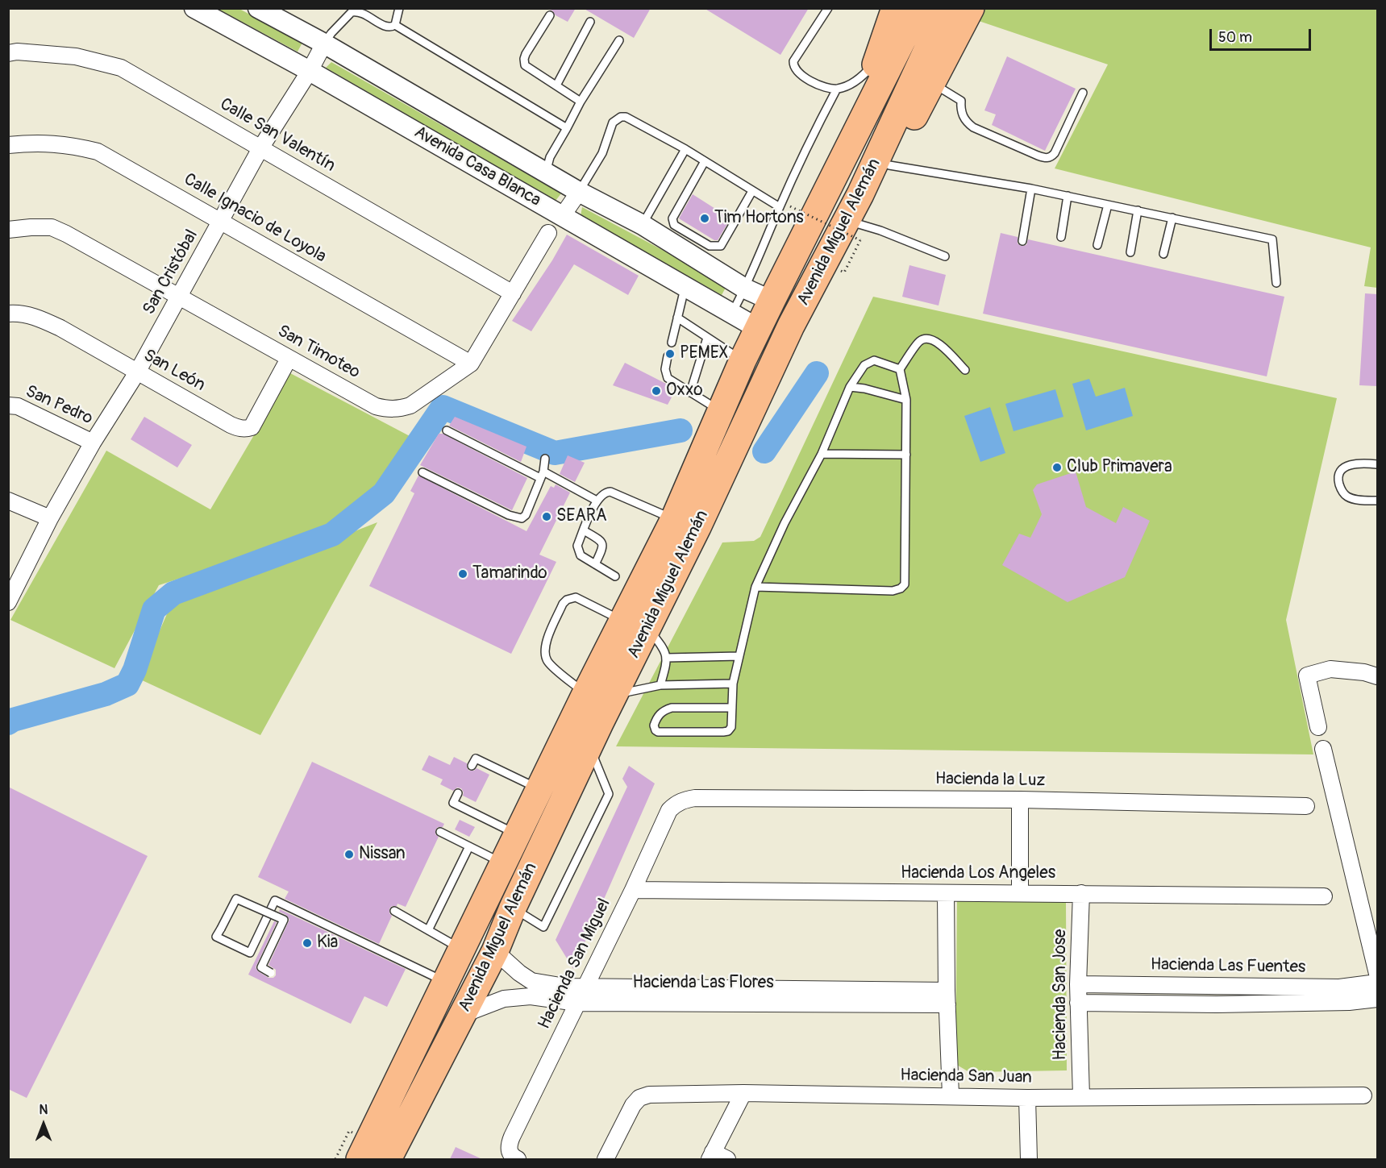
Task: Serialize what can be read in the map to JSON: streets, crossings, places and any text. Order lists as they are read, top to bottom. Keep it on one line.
{"streets":{"highway":["Avenida Miguel Alemán"],"street":["Calle San Valentín","Avenida Casa Blanca","Calle Ignacio de Loyola","San Cristóbal","San Timoteo","San León","San Pedro","Hacienda la Luz","Hacienda Los Angeles","Hacienda San Miguel","Hacienda Las Fuentes","Hacienda Las Flores","Hacienda San Jose","Hacienda San Juan"]},"crossings":[["Calle San Valentín","San Cristóbal"],["Calle San Valentín","San Timoteo"],["Avenida Casa Blanca","Avenida Miguel Alemán"],["Avenida Casa Blanca","San Cristóbal"],["Calle Ignacio de Loyola","San Cristóbal"],["Calle Ignacio de Loyola","San Timoteo"],["Avenida Miguel Alemán","Hacienda Las Flores"],["San Cristóbal","San Timoteo"],["San Cristóbal","San León"],["San Cristóbal","San Pedro"],["San Timoteo","San León"],["Hacienda la Luz","Hacienda San Miguel"],["Hacienda Los Angeles","Hacienda San Miguel"],["Hacienda Los Angeles","Hacienda San Jose"],["Hacienda San Miguel","Hacienda Las Flores"],["Hacienda Las Fuentes","Hacienda San Jose"],["Hacienda San Jose","Hacienda San Juan"]],"places":["Tim Hortons","PEMEX","Oxxo","Club Primavera","SEARA","Tamarindo","Nissan","Kia"],"scale_bar":"50 m","north":"top"}
